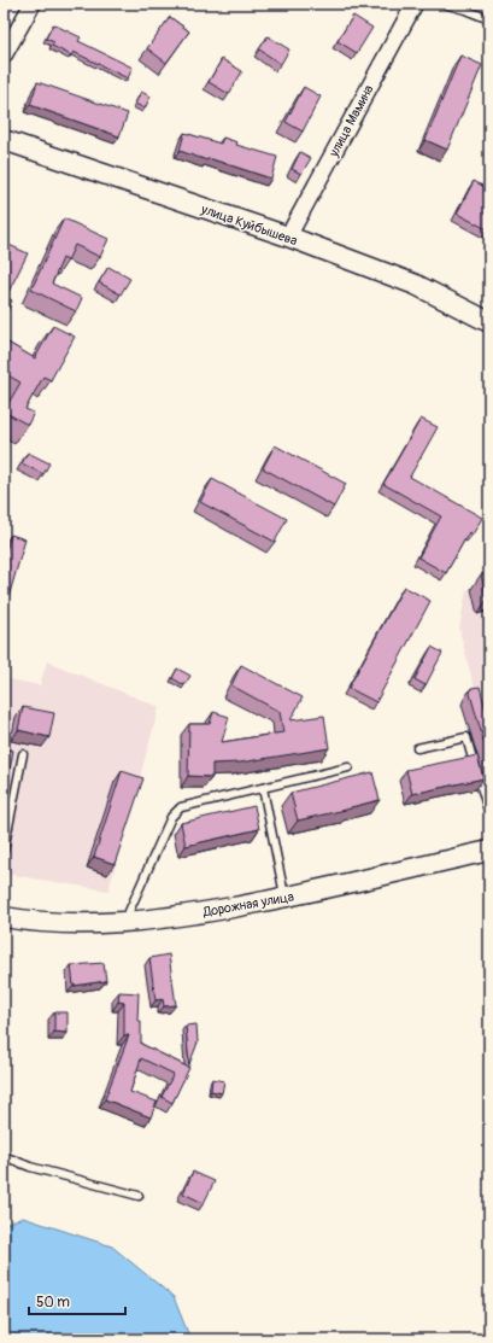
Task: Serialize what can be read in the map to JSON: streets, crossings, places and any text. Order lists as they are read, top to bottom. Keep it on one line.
{"streets":{"street":["улица Мамина","улица Куйбышева","Дорожная улица"]},"crossings":[["улица Мамина","улица Куйбышева"]],"scale_bar":"50 m"}
